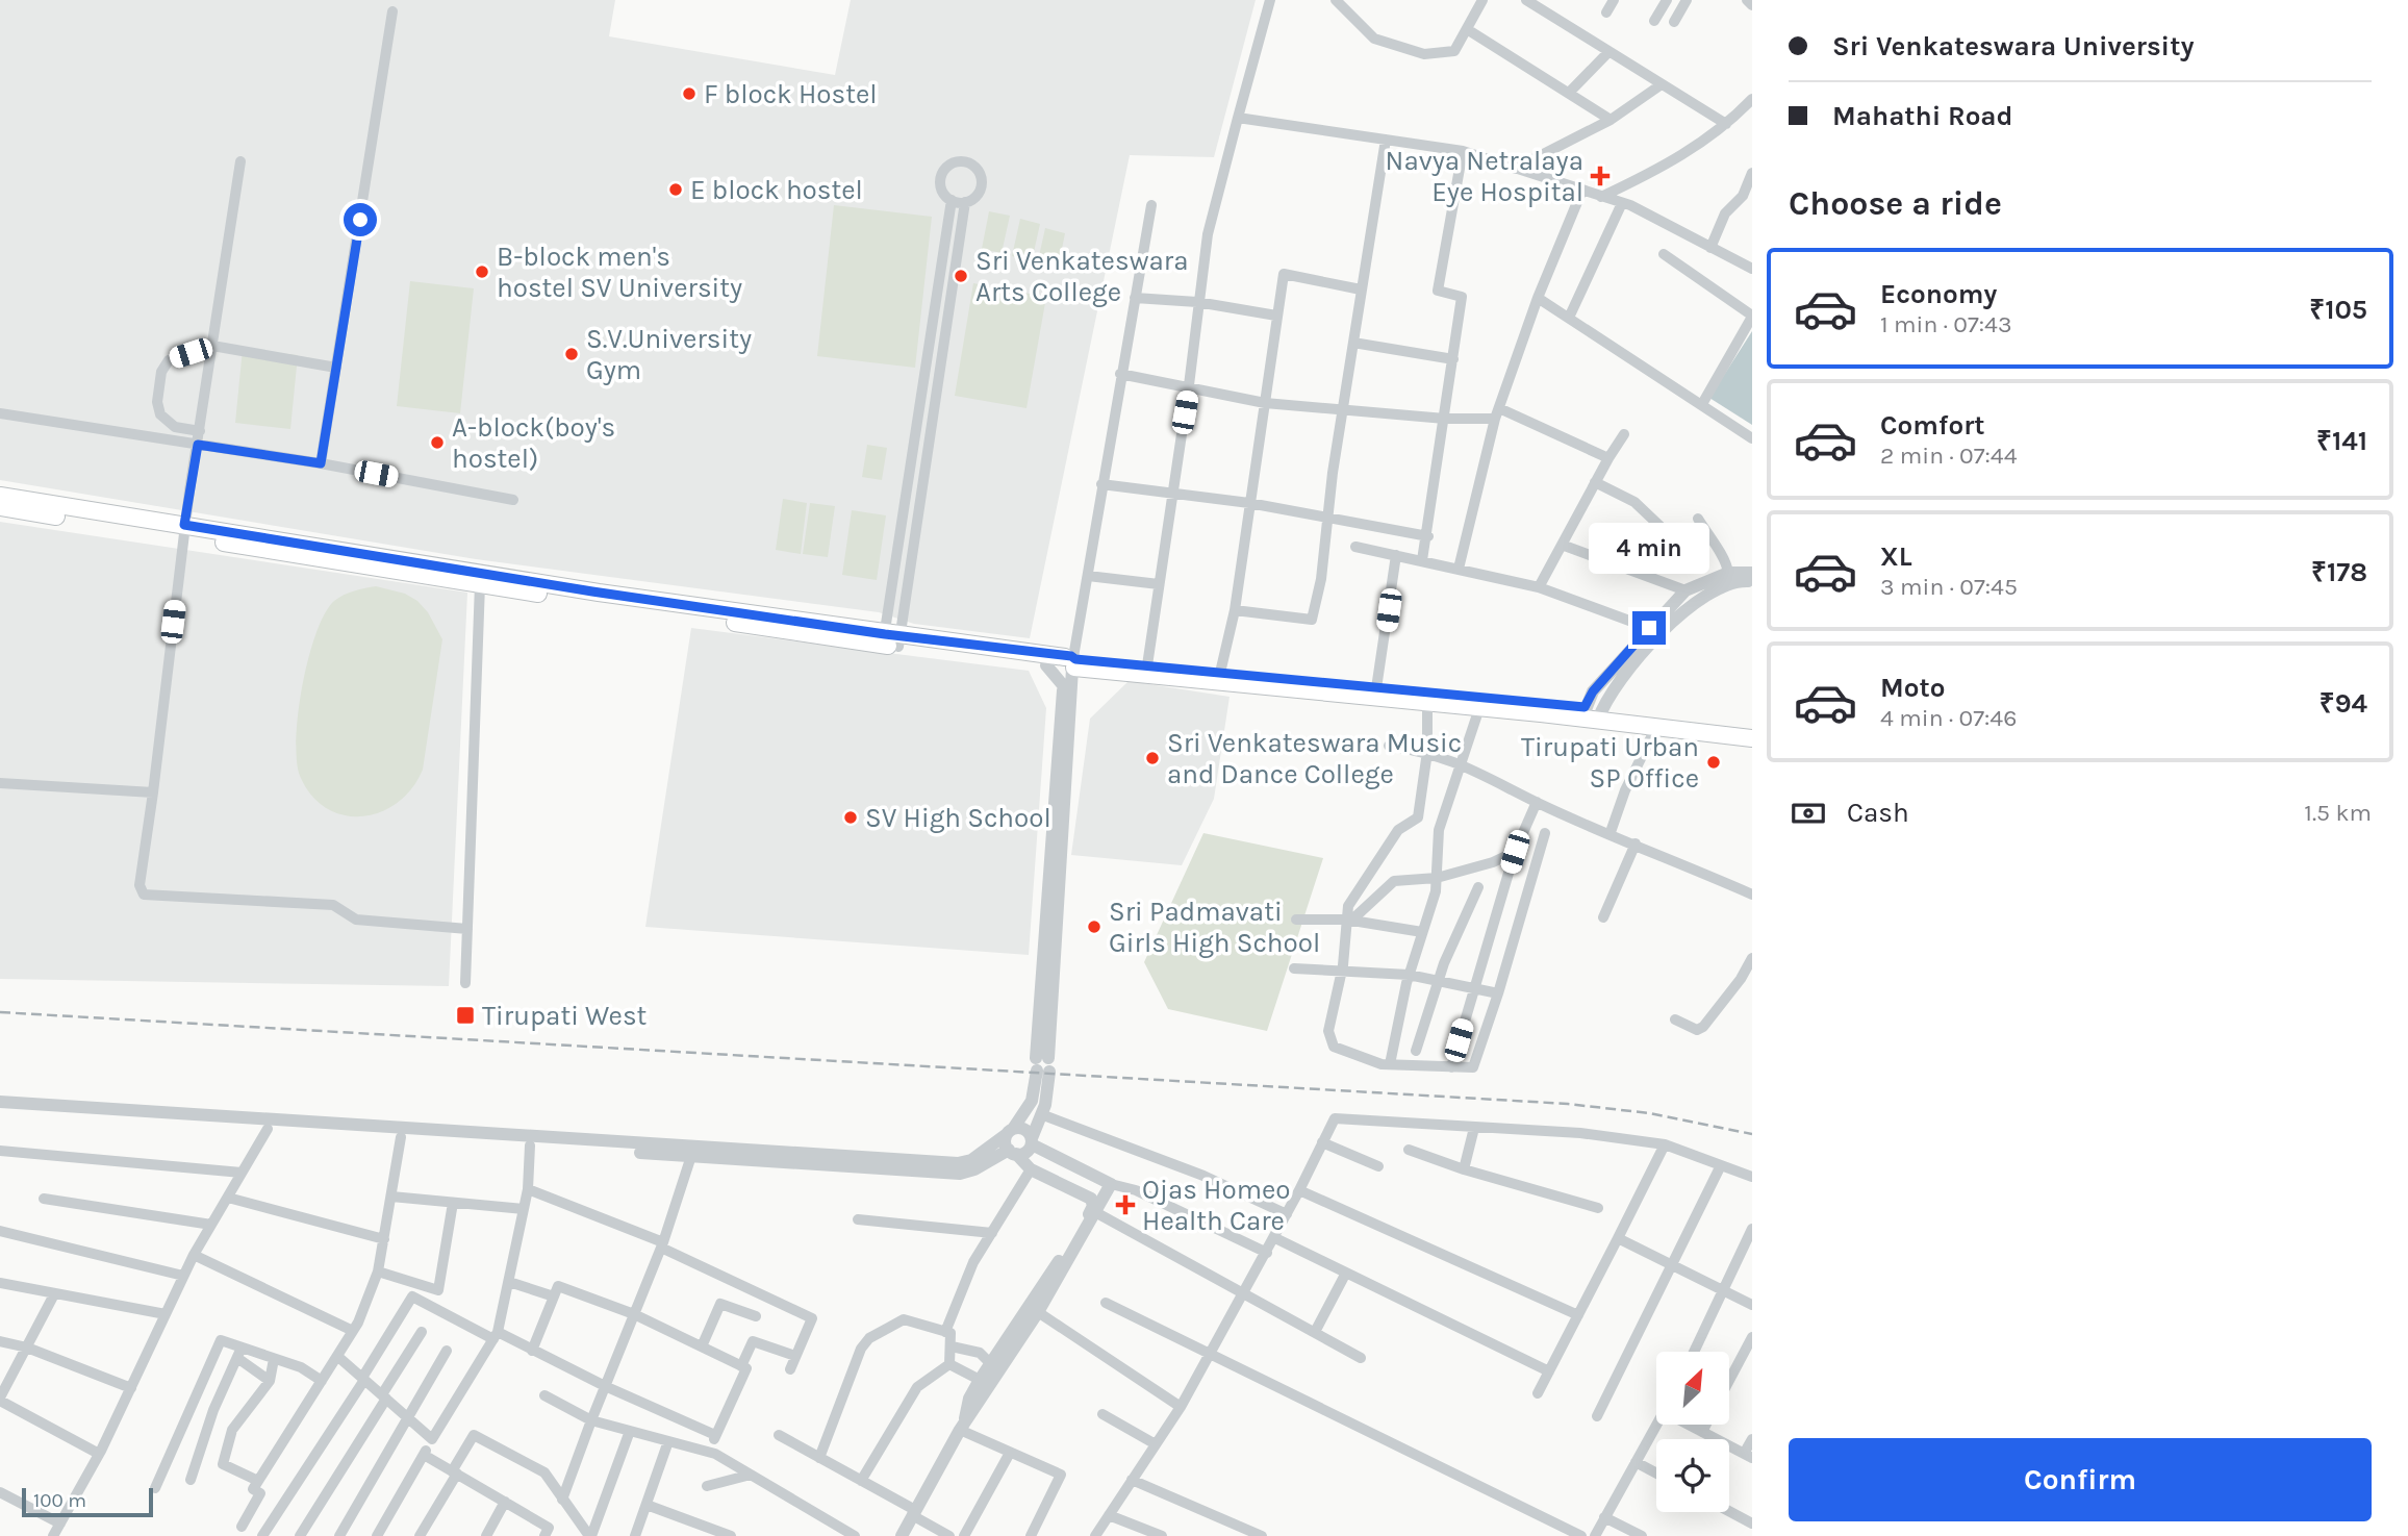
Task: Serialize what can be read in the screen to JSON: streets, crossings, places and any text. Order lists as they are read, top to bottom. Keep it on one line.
{"places":{"other":["F block Hostel","E block hostel","B-block men's hostel SV University","Sri Venkateswara Arts College","S.V.University Gym","A-block(boy's hostel)","Sri Venkateswara Music and Dance College","Tirupati Urban SP Office","SV High School","Sri Padmavati Girls High School"],"health":["Navya Netralaya Eye Hospital","Ojas Homeo Health Care"],"transit":["Tirupati West"]},"scale_bar":"100 m","north":"top right","page":{"banner":["Sri Venkateswara University","Mahathi Road"],"heading":"Choose a ride","list":[{"name":"Economy","note":"1 min · 07:43","value":"₹105"},{"name":"Comfort","note":"2 min · 07:44","value":"₹141"},{"name":"XL","note":"3 min · 07:45","value":"₹178"},{"name":"Moto","note":"4 min · 07:46","value":"₹94"}],"bubble":"4 min","pay":["Cash","1.5 km"],"buttons":"Confirm","scale":"100 m"}}
